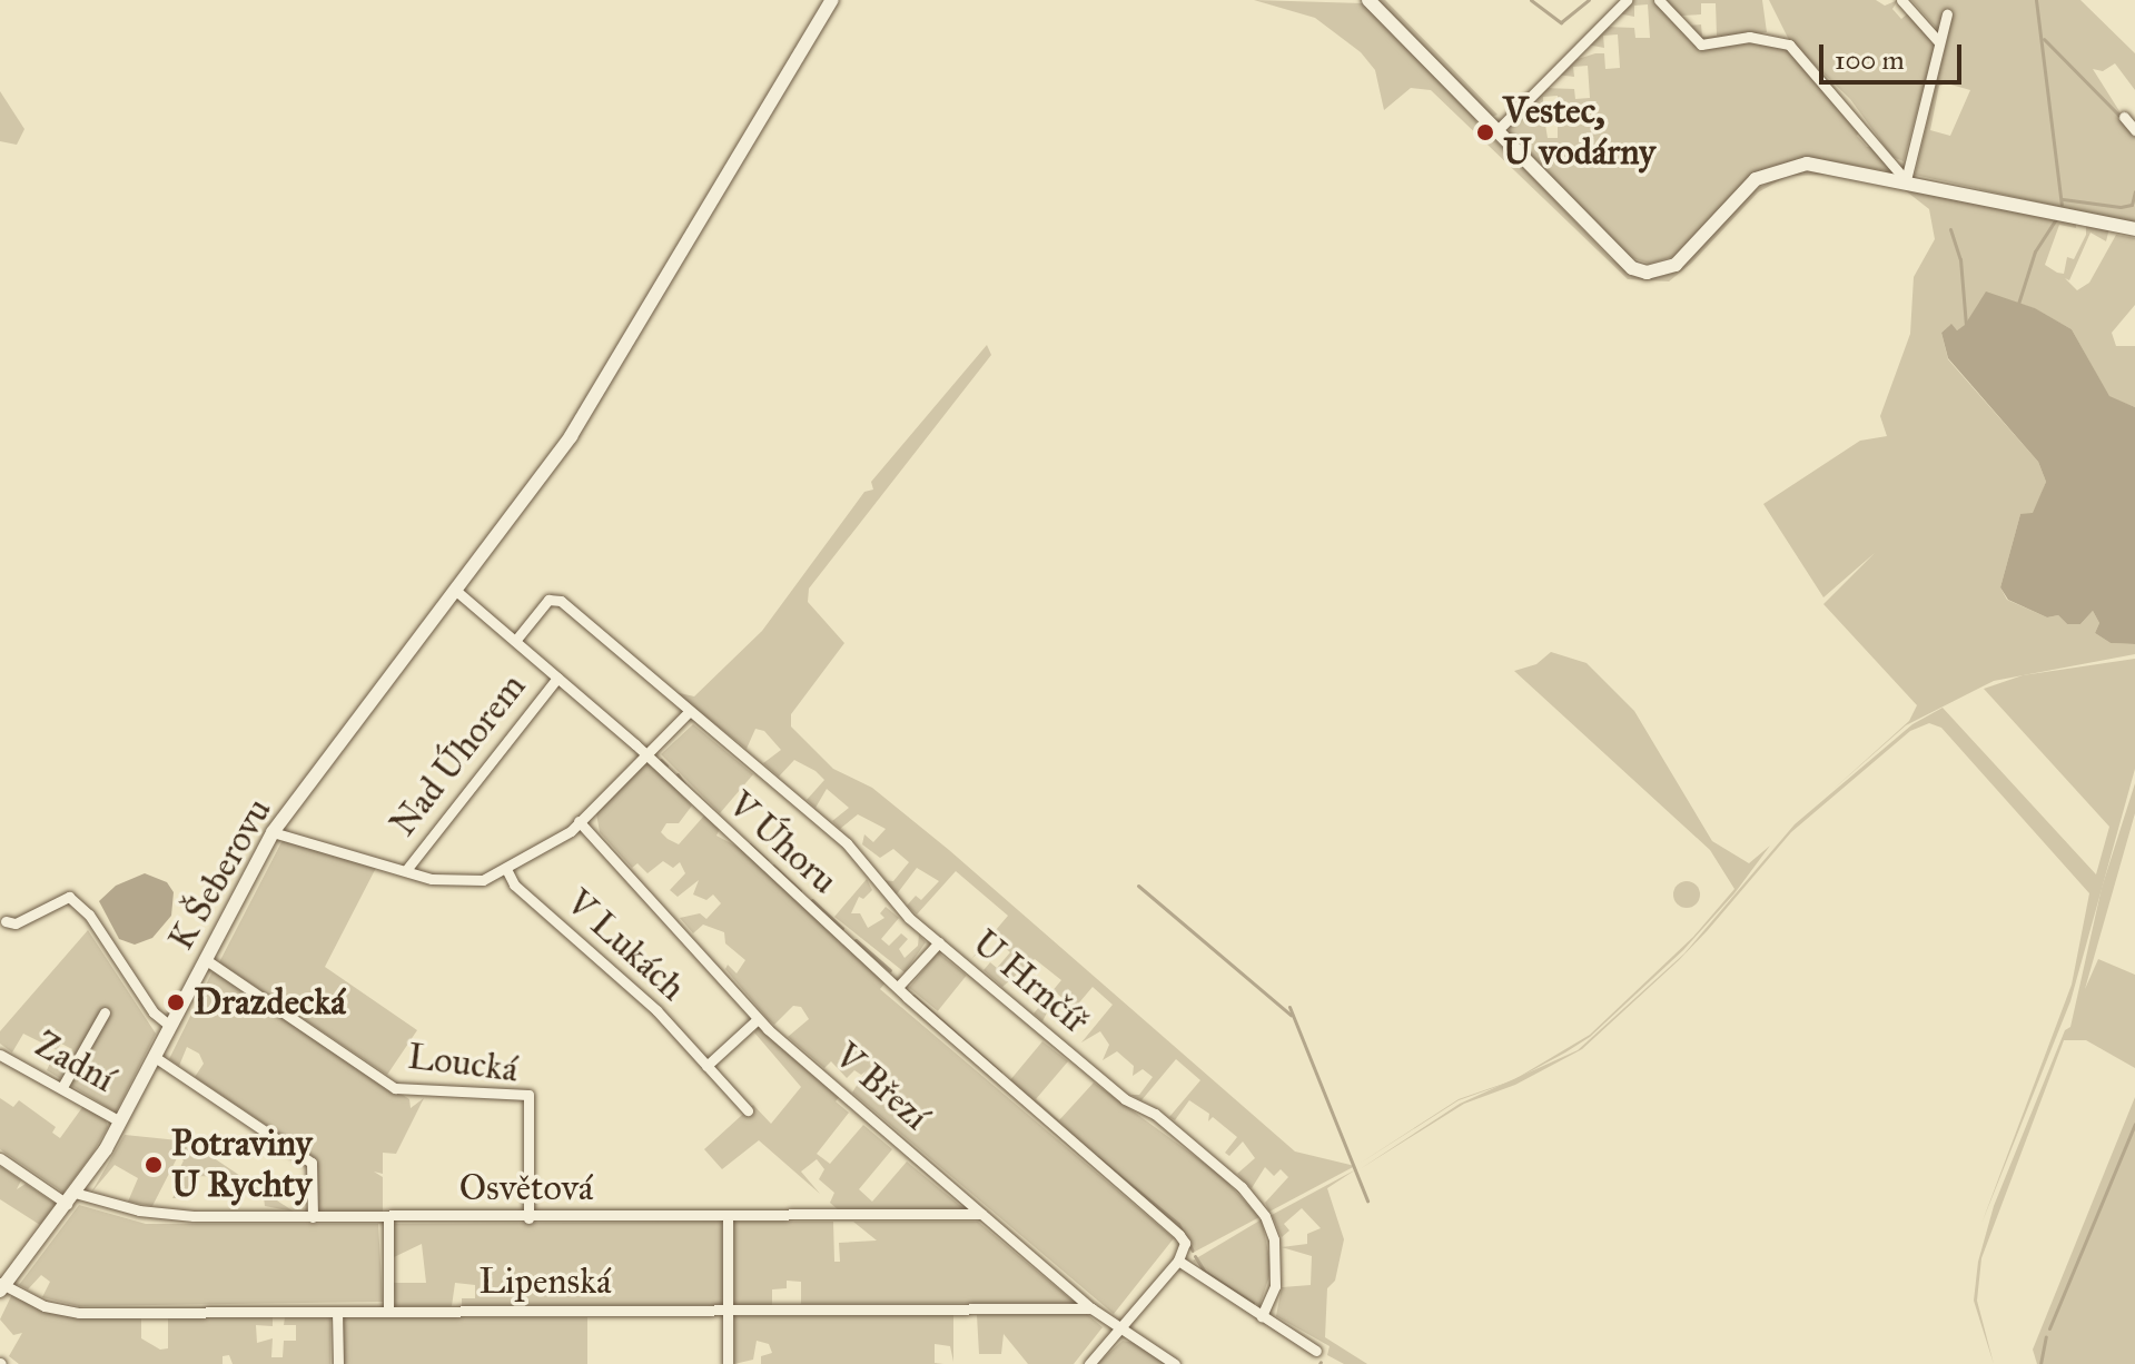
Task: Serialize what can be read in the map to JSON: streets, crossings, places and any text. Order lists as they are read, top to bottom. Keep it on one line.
{"streets":{"street":["Nad Úhorem","V Úhoru","K Šeberovu","V Lukách","U Hrnčíř","Zadní","Loucká","V Březí","Osvětová","Lipenská"]},"crossings":[["Nad Úhorem","V Úhoru"],["V Úhoru","K Šeberovu"],["V Úhoru","U Hrnčíř"],["K Šeberovu","Zadní"],["K Šeberovu","Loucká"],["K Šeberovu","Osvětová"],["K Šeberovu","Lipenská"],["Loucká","Osvětová"],["V Březí","Osvětová"],["V Březí","Lipenská"]],"places":["Vestec, U vodárny","Drazdecká","Potraviny U Rychty"],"scale_bar":"100 m"}
